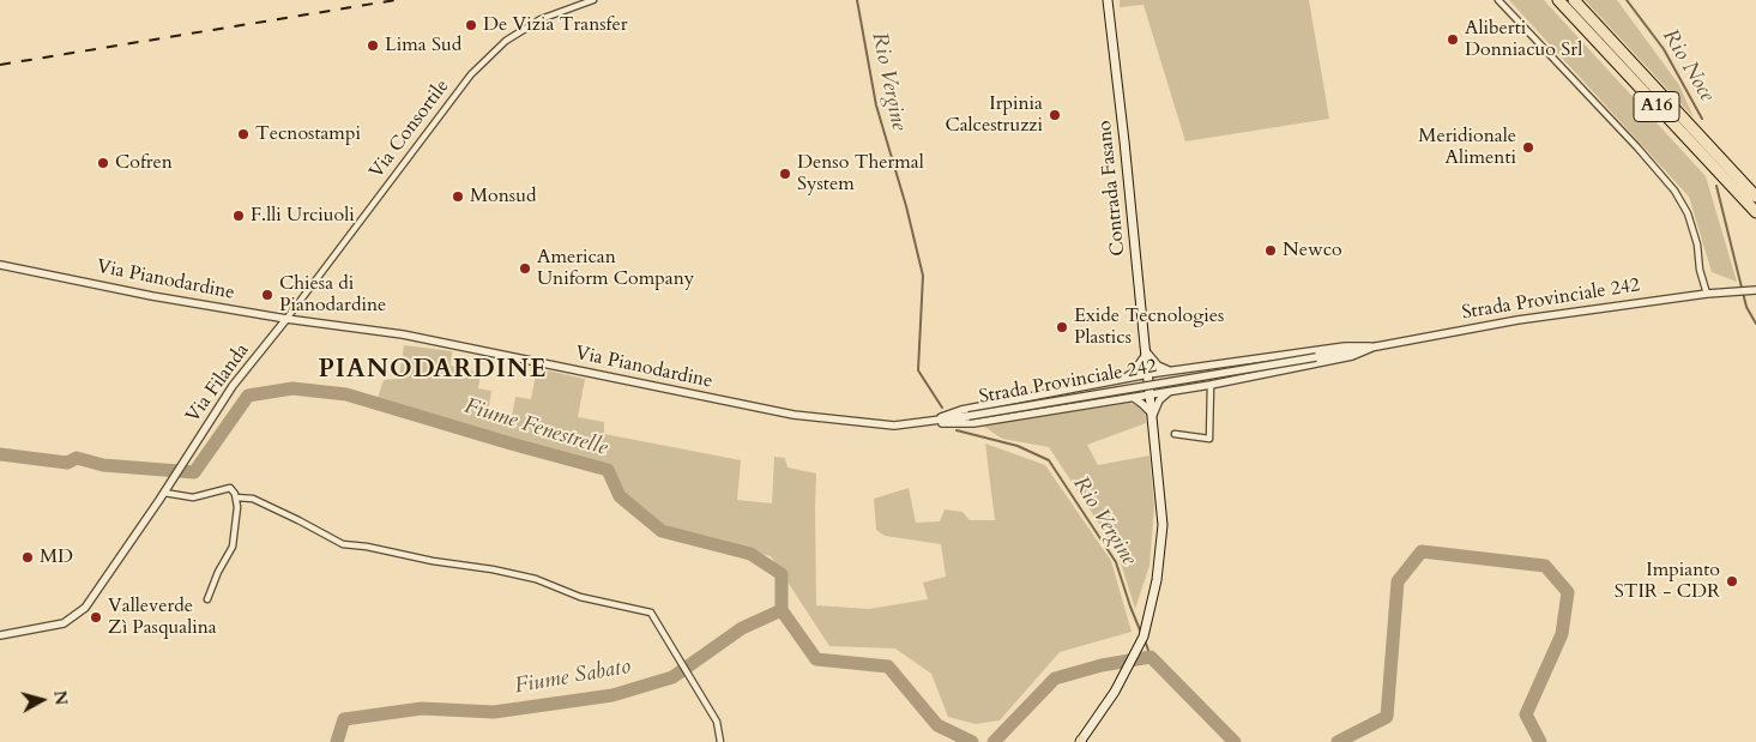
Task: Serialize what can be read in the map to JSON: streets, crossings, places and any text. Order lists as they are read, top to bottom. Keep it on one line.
{"streets":{"highway":["A16"],"main road":["Contrada Fasano"],"street":["Via Consortile","Via Pianodardine","Strada Provinciale 242","Via Filanda"]},"crossings":[["Via Consortile","Via Pianodardine"],["Via Consortile","Via Filanda"],["Via Pianodardine","Strada Provinciale 242"],["Via Pianodardine","Via Filanda"]],"districts":["PIANODARDINE"],"water":["Rio Noce","Rio Vergine","Fiume Fenestrelle","Fiume Sabato"],"places":["De Vizia Transfer","Aliberti Donniacuo Srl","Lima Sud","Irpinia Calcestruzzi","Tecnostampi","Meridionale Alimenti","Cofren","Denso Thermal System","Monsud","F.lli Urciuoli","Newco","American Uniform Company","Chiesa di Pianodardine","Exide Tecnologies Plastics","MD","Impianto STIR - CDR","Valleverde Zì Pasqualina"],"north":"right"}
